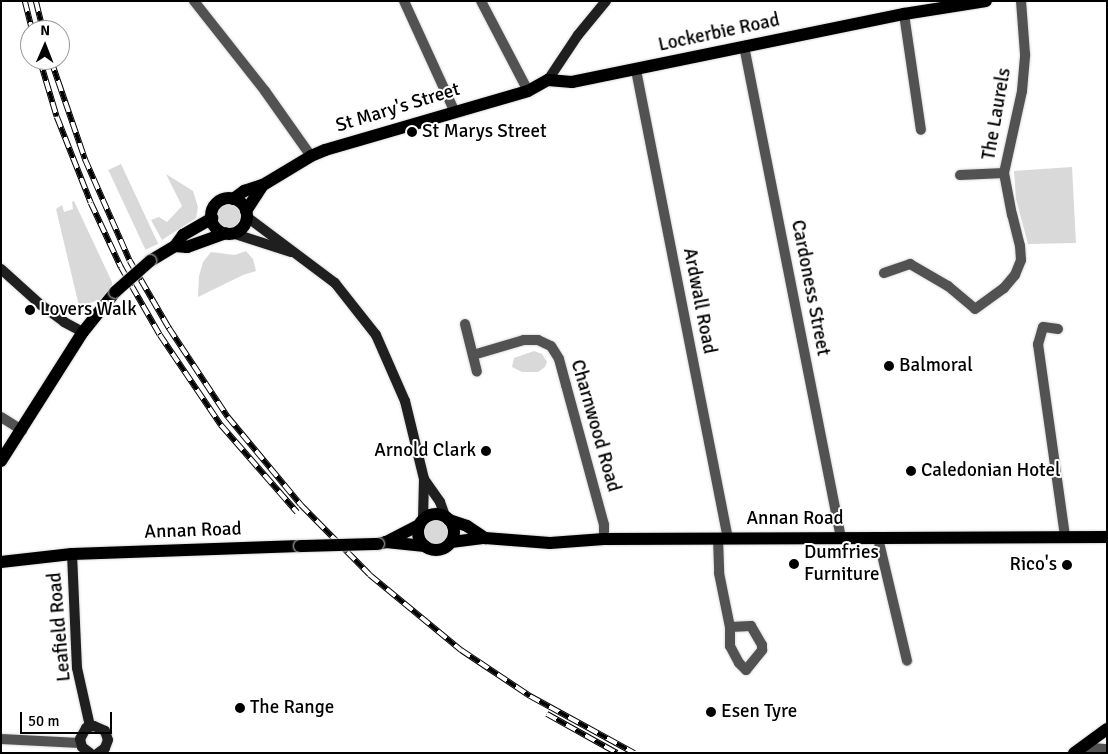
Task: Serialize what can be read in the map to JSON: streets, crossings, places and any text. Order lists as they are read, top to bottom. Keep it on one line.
{"streets":{"main road":["Lockerbie Road","St Mary's Street","Annan Road"],"street":["The Laurels","Cardoness Street","Ardwall Road","Charnwood Road","Leafield Road"]},"crossings":[["Lockerbie Road","St Mary's Street"],["Lockerbie Road","Cardoness Street"],["Lockerbie Road","Ardwall Road"],["Cardoness Street","Annan Road"],["Ardwall Road","Annan Road"],["Charnwood Road","Annan Road"],["Annan Road","Leafield Road"]],"places":["St Marys Street","Lovers Walk","Balmoral","Arnold Clark","Caledonian Hotel","Dumfries Furniture","Rico's","The Range","Esen Tyre"],"scale_bar":"50 m","north":"top"}
